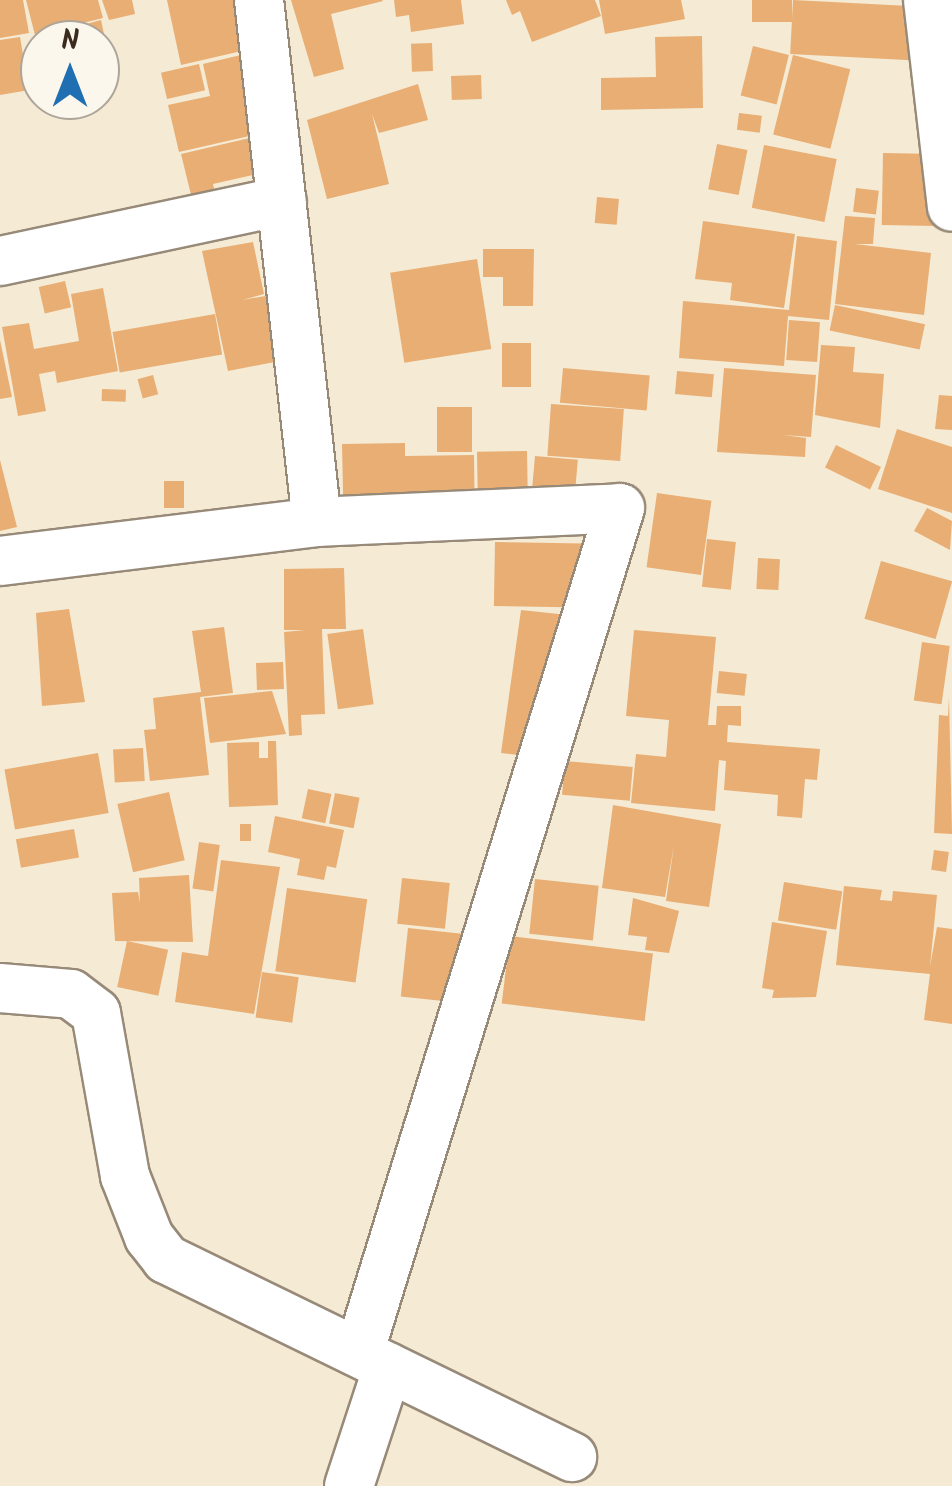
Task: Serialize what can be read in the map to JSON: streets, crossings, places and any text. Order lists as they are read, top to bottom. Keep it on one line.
{"north":"top"}
